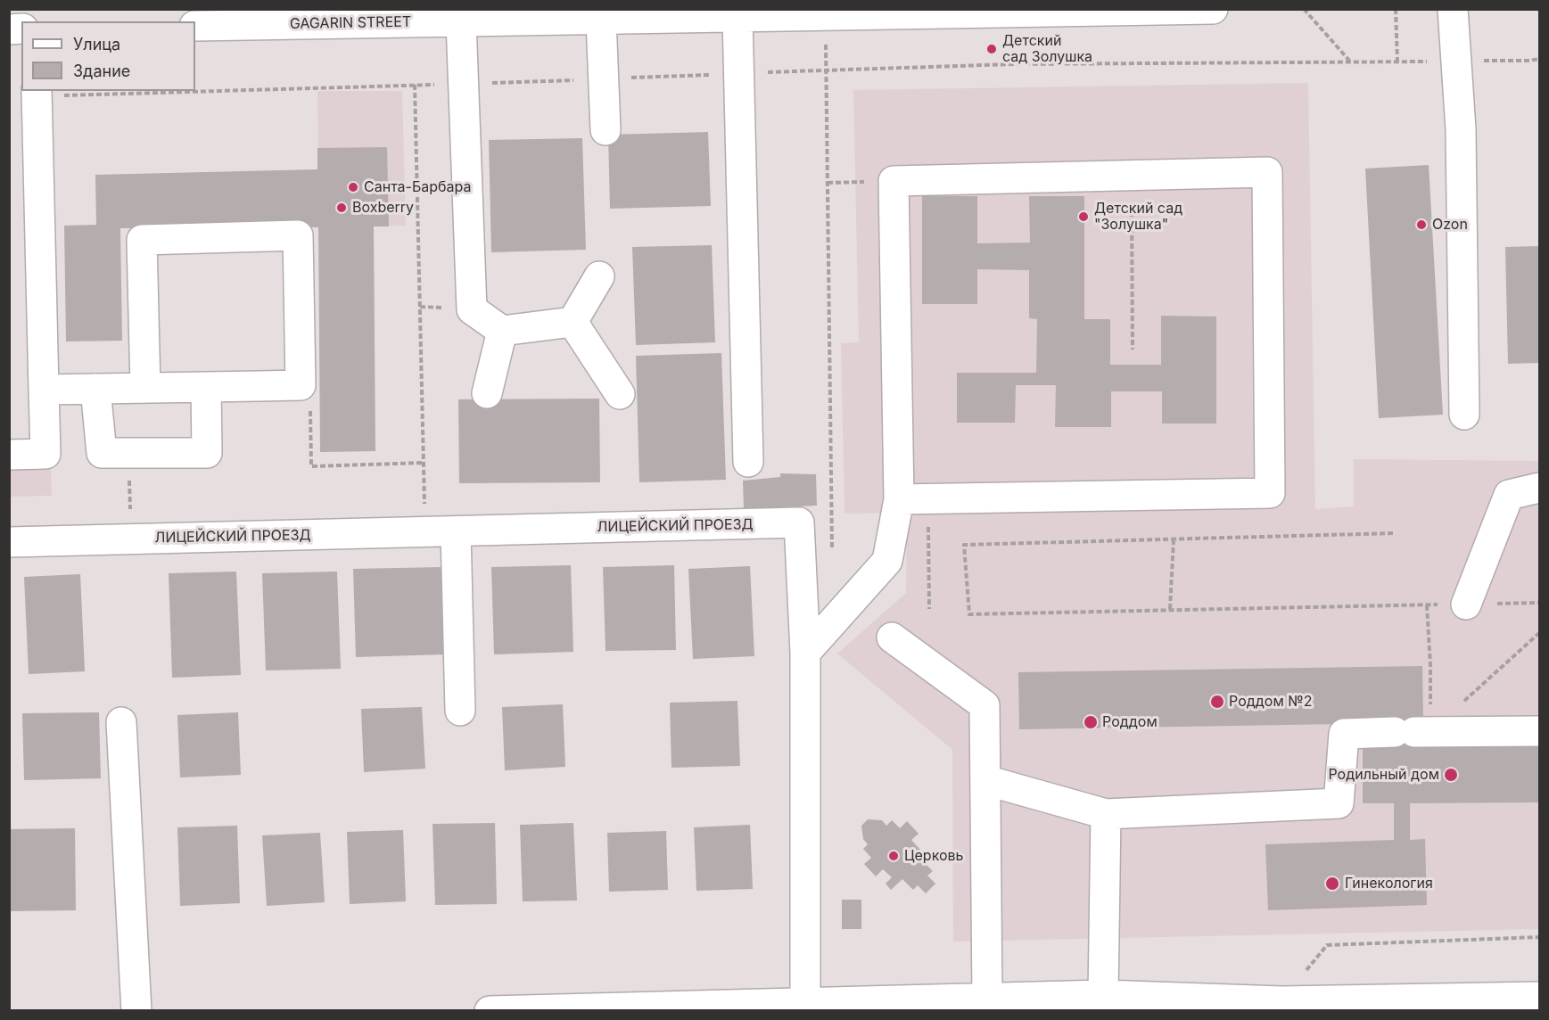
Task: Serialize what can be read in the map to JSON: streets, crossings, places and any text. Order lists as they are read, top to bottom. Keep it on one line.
{"streets":{"street":["GAGARIN STREET","ЛИЦЕЙСКИЙ ПРОЕЗД"]},"places":["Детский сад Золушка","Санта-Барбара","Boxberry","Детский сад \"Золушка\"","Ozon","Роддом №2","Роддом","Родильный дом","Церковь","Гинекология"],"legend":["Улица","Здание"]}
